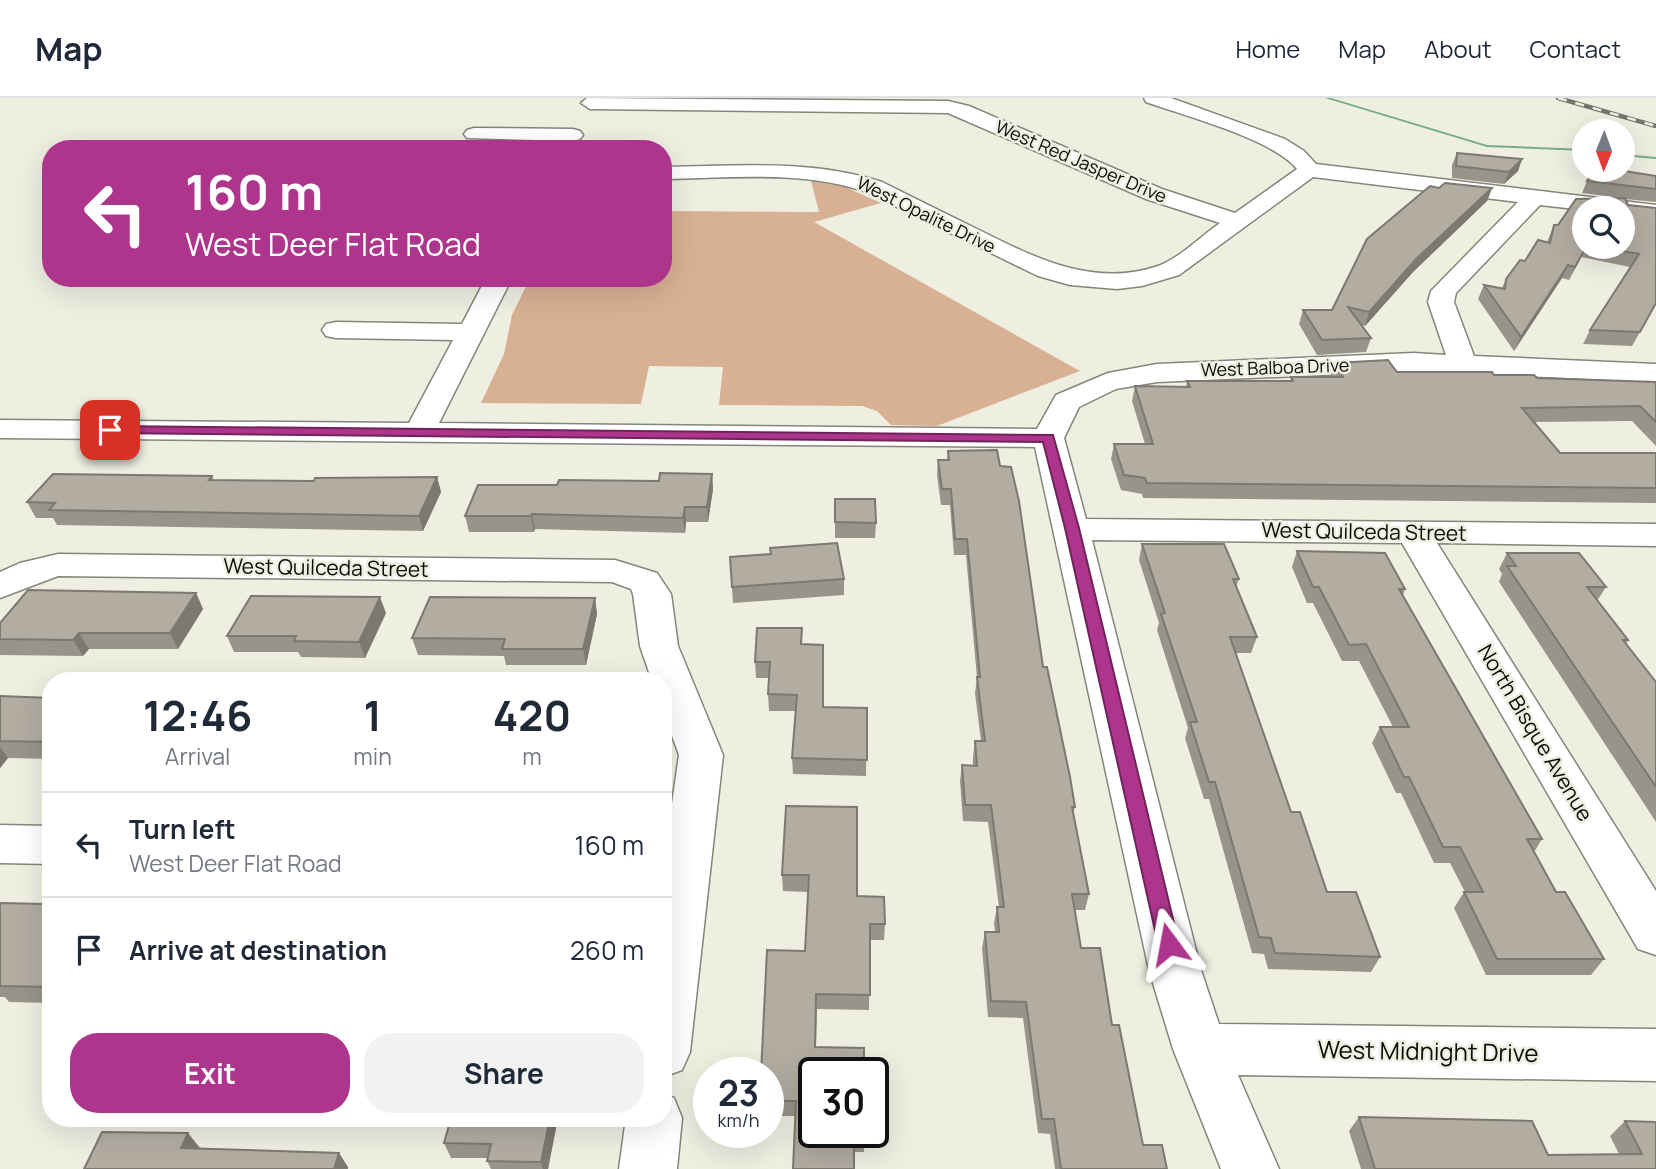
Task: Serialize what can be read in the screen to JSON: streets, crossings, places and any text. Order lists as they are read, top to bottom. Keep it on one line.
{"streets":{"street":["West Red Jasper Drive","West Opalite Drive","West Balboa Drive","West Quilceda Street","North Bisque Avenue","West Midnight Drive"]},"crossings":[["West Red Jasper Drive","West Opalite Drive"],["West Quilceda Street","North Bisque Avenue"]],"north":"bottom","page":{"header":"Map","nav":["Home","Map","About","Contact"],"turn":["160 m","West Deer Flat Road"],"eta":["12:46","Arrival","1","min","420","m"],"list":[{"name":"Turn left","note":"West Deer Flat Road","value":"160 m"},{"name":"Arrive at destination","value":"260 m"}],"buttons":["Exit","Share"],"speed":"23 km/h","limit":"30"}}
